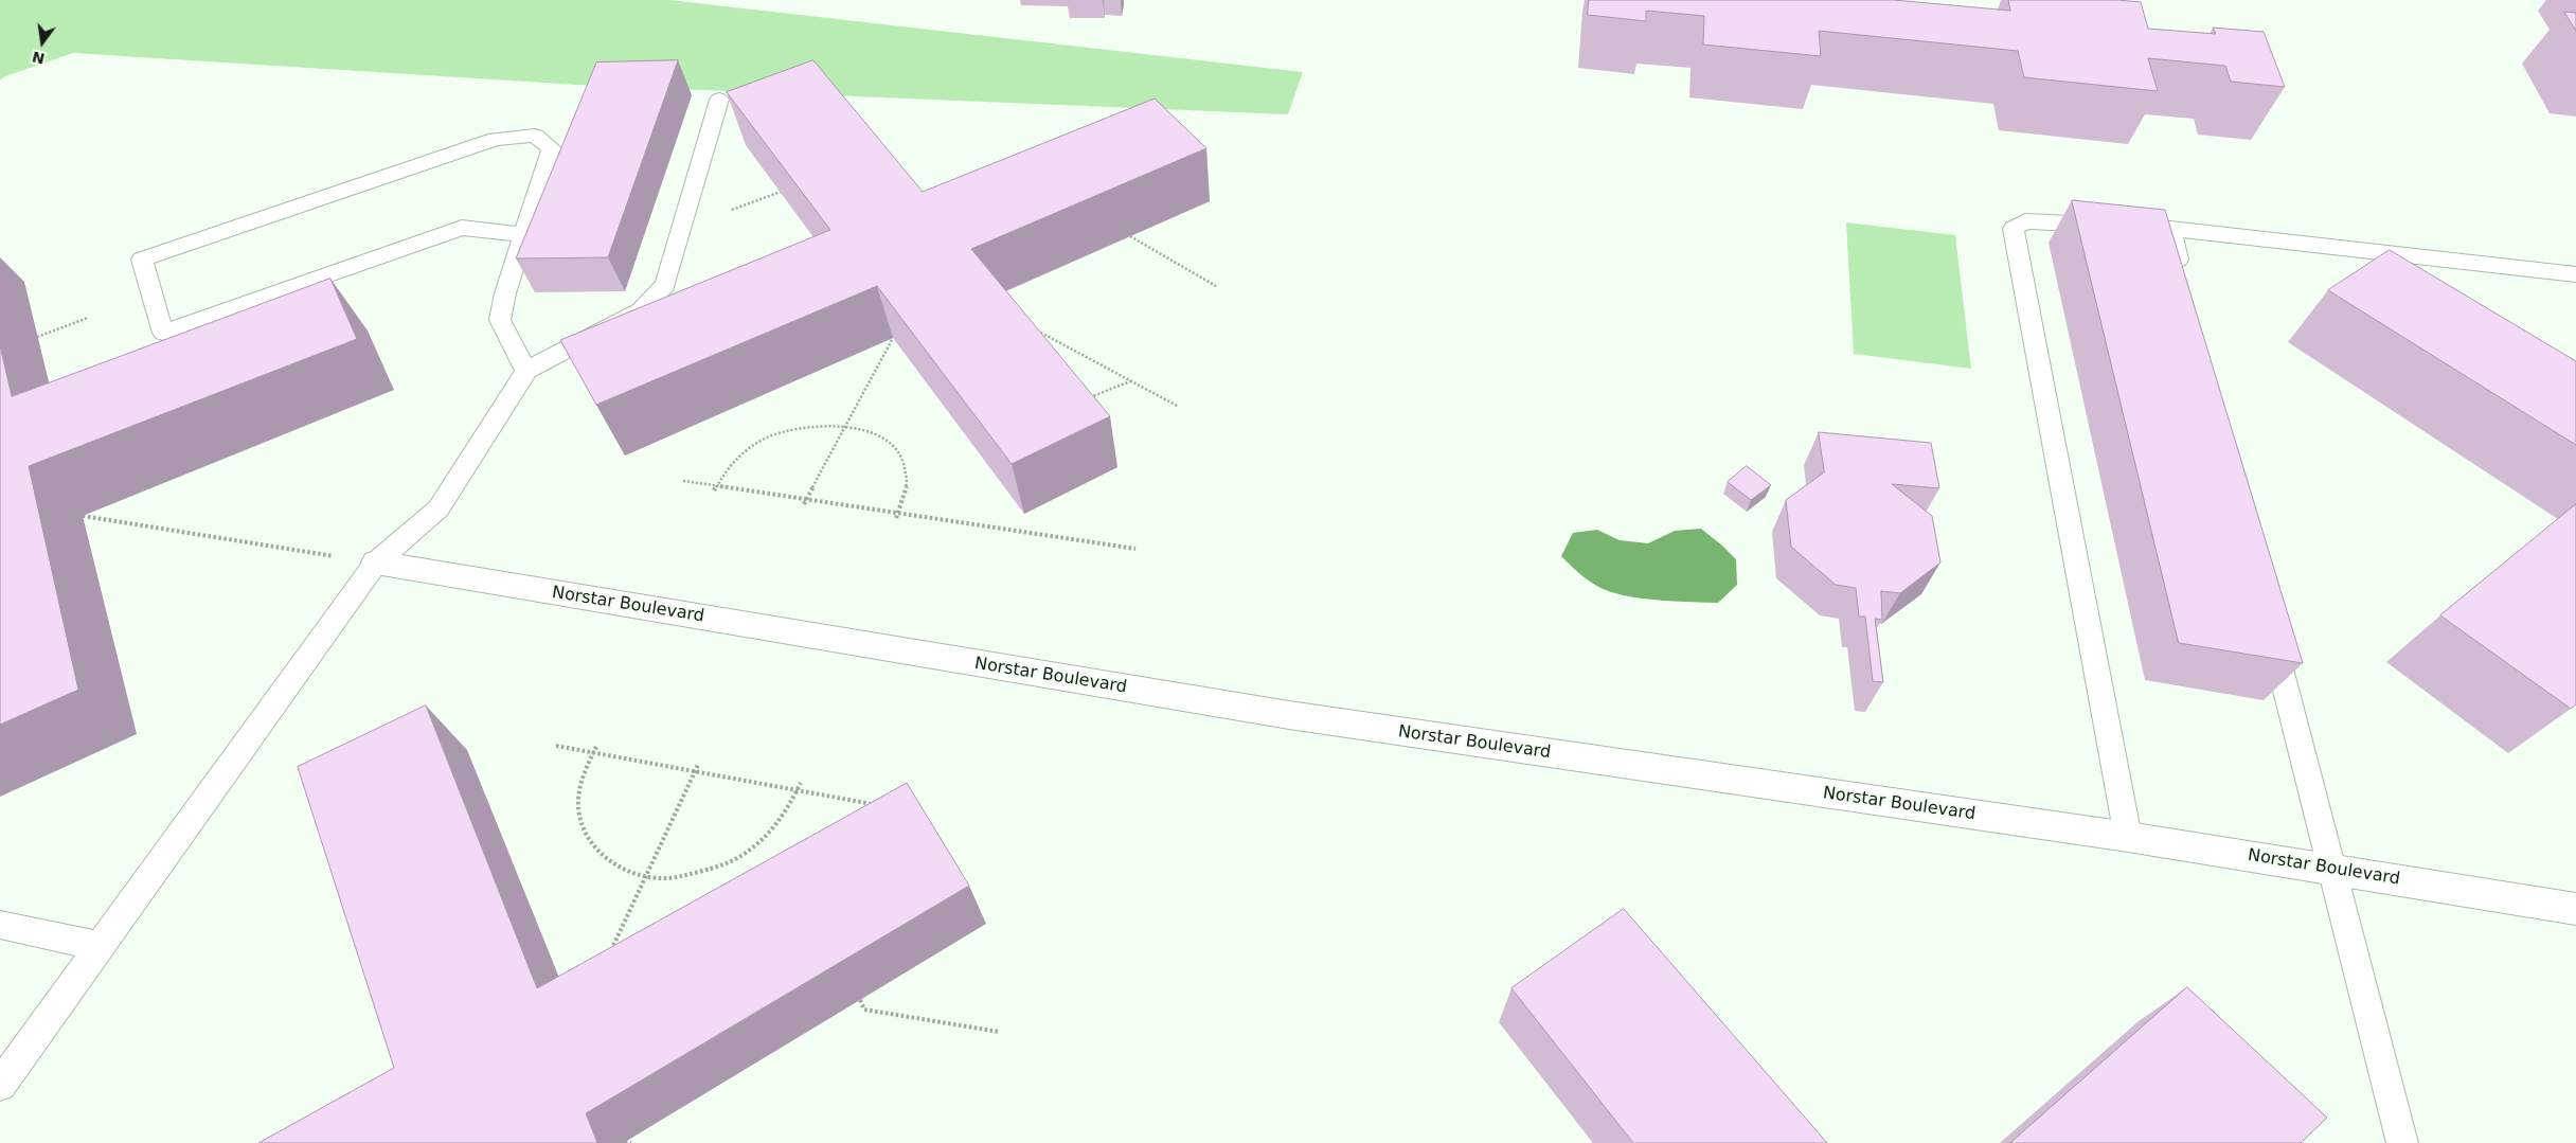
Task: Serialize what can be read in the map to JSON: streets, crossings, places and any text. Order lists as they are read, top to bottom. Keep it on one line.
{"streets":{"street":["Norstar Boulevard"]},"north":"bottom"}
